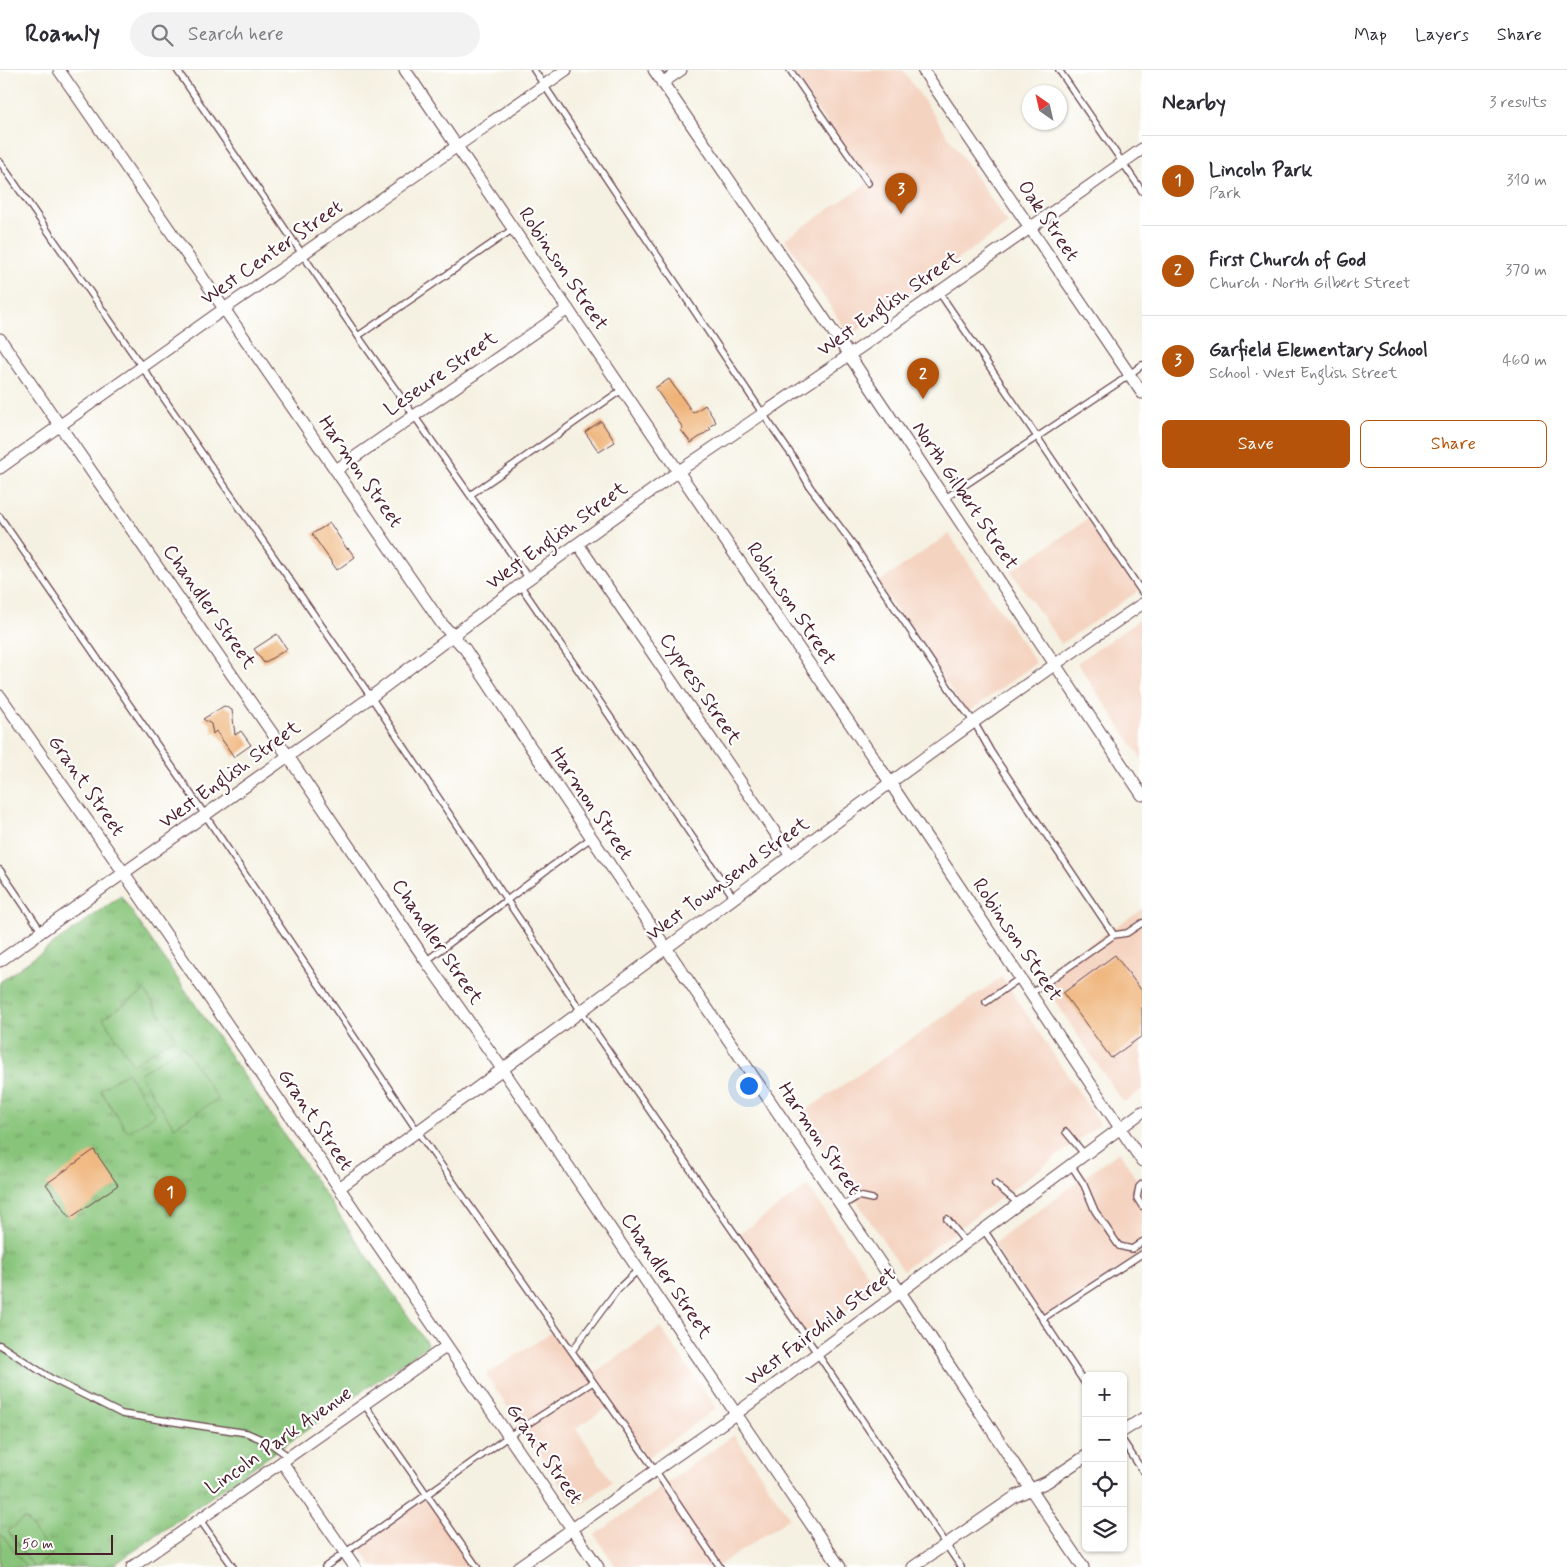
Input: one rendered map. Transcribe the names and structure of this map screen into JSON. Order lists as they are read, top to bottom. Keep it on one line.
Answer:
{"streets":{"street":["Oak Street","West Center Street","Robinson Street","West English Street","Leseure Street","Harmon Street","North Gilbert Street","Chandler Street","Cypress Street","Grant Street","West Townsend Street","West Fairchild Street","Lincoln Park Avenue"]},"crossings":[["Oak Street","West English Street"],["West Center Street","Robinson Street"],["West Center Street","Harmon Street"],["West Center Street","Chandler Street"],["Robinson Street","West English Street"],["Robinson Street","Leseure Street"],["Robinson Street","West Townsend Street"],["Robinson Street","West Fairchild Street"],["West English Street","Harmon Street"],["West English Street","North Gilbert Street"],["West English Street","Chandler Street"],["West English Street","Cypress Street"],["West English Street","Grant Street"],["Leseure Street","Harmon Street"],["Harmon Street","West Townsend Street"],["Harmon Street","West Fairchild Street"],["North Gilbert Street","West Townsend Street"],["Chandler Street","West Townsend Street"],["Chandler Street","West Fairchild Street"],["Cypress Street","West Townsend Street"],["Grant Street","West Townsend Street"],["Grant Street","West Fairchild Street"],["Grant Street","Lincoln Park Avenue"]],"scale_bar":"50 m","north":"top left","page":{"header":"Roamly","search":"Search here","nav":["Map","Layers","Share"],"heading":["Nearby","3 results"],"list":[{"mark":"1","name":"Lincoln Park","note":"Park","value":"310 m"},{"mark":"2","name":"First Church of God","note":"Church · North Gilbert Street","value":"370 m"},{"mark":"3","name":"Garfield Elementary School","note":"School · West English Street","value":"460 m"}],"pins":["3","2","1"],"buttons":["Save","Share"],"map_buttons":["+","−"],"scale":"50 m"}}
